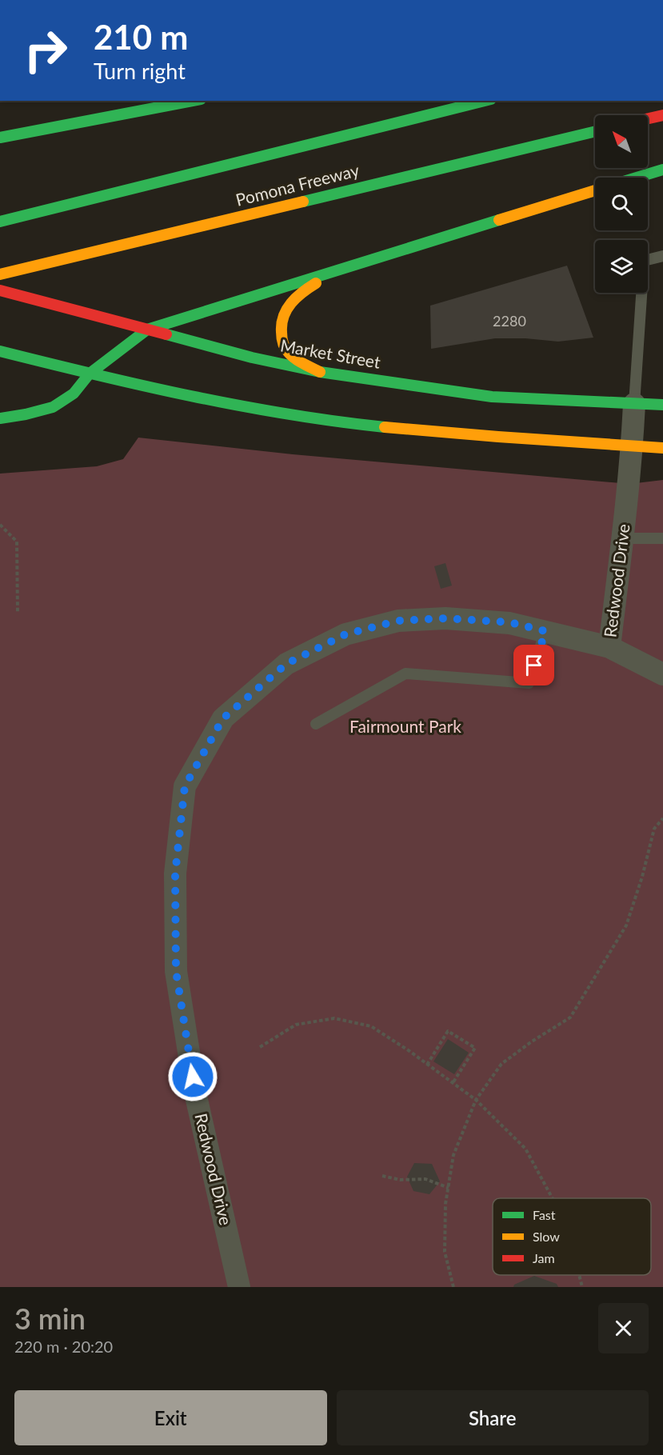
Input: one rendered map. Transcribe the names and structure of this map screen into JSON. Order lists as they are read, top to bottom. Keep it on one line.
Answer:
{"streets":{"main road":["Pomona Freeway","Market Street"],"street":["Redwood Drive"]},"crossings":[["Market Street","Redwood Drive"]],"parks":["Fairmount Park"],"house_numbers":["2280"],"legend":["Fast","Slow","Jam"],"north":"top left","page":{"turn":["210 m","Turn right"],"heading":["3 min","220 m · 20:20"],"buttons":["Exit","Share"]}}
